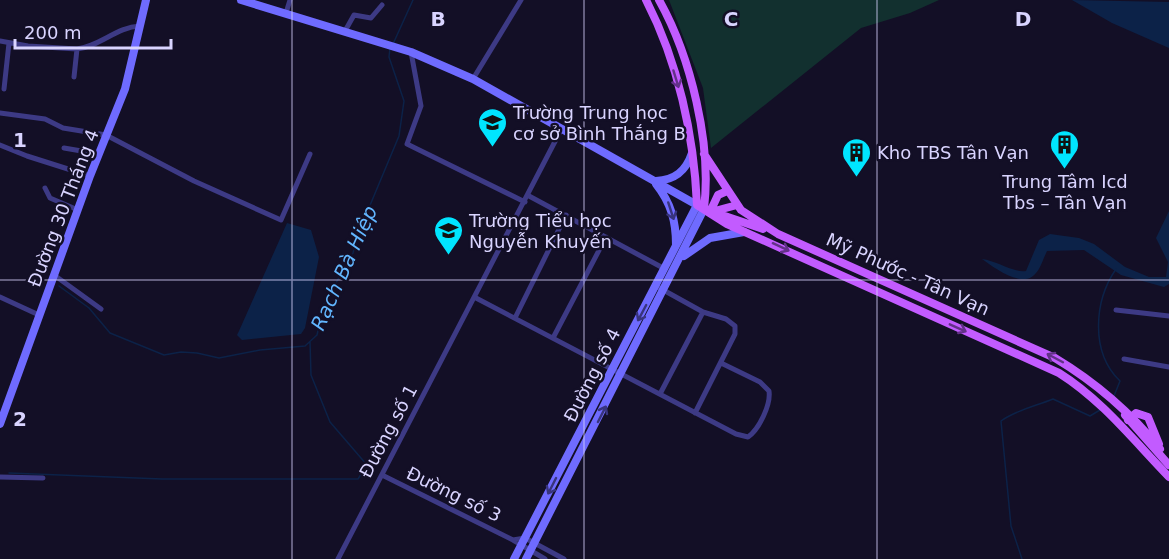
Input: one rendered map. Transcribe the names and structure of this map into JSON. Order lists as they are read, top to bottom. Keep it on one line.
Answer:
{"streets":{"main road":["Mỹ Phước - Tân Vạn"],"street":["Đường 30 Tháng 4","Đường số 4","Đường số 1","Đường số 3"]},"crossings":[["Mỹ Phước - Tân Vạn","Đường số 4"],["Đường số 4","Đường số 3"],["Đường số 1","Đường số 3"]],"water":["Rạch Bà Hiệp"],"places":{"school or university":["Trường Trung học cơ sở Bình Thắng B","Trường Tiểu học Nguyễn Khuyến"],"building":["Trung Tâm Icd Tbs – Tân Vạn","Kho TBS Tân Vạn"]},"scale_bar":"200 m","grid":{"columns":["B","C","D"],"rows":["1","2"]}}
